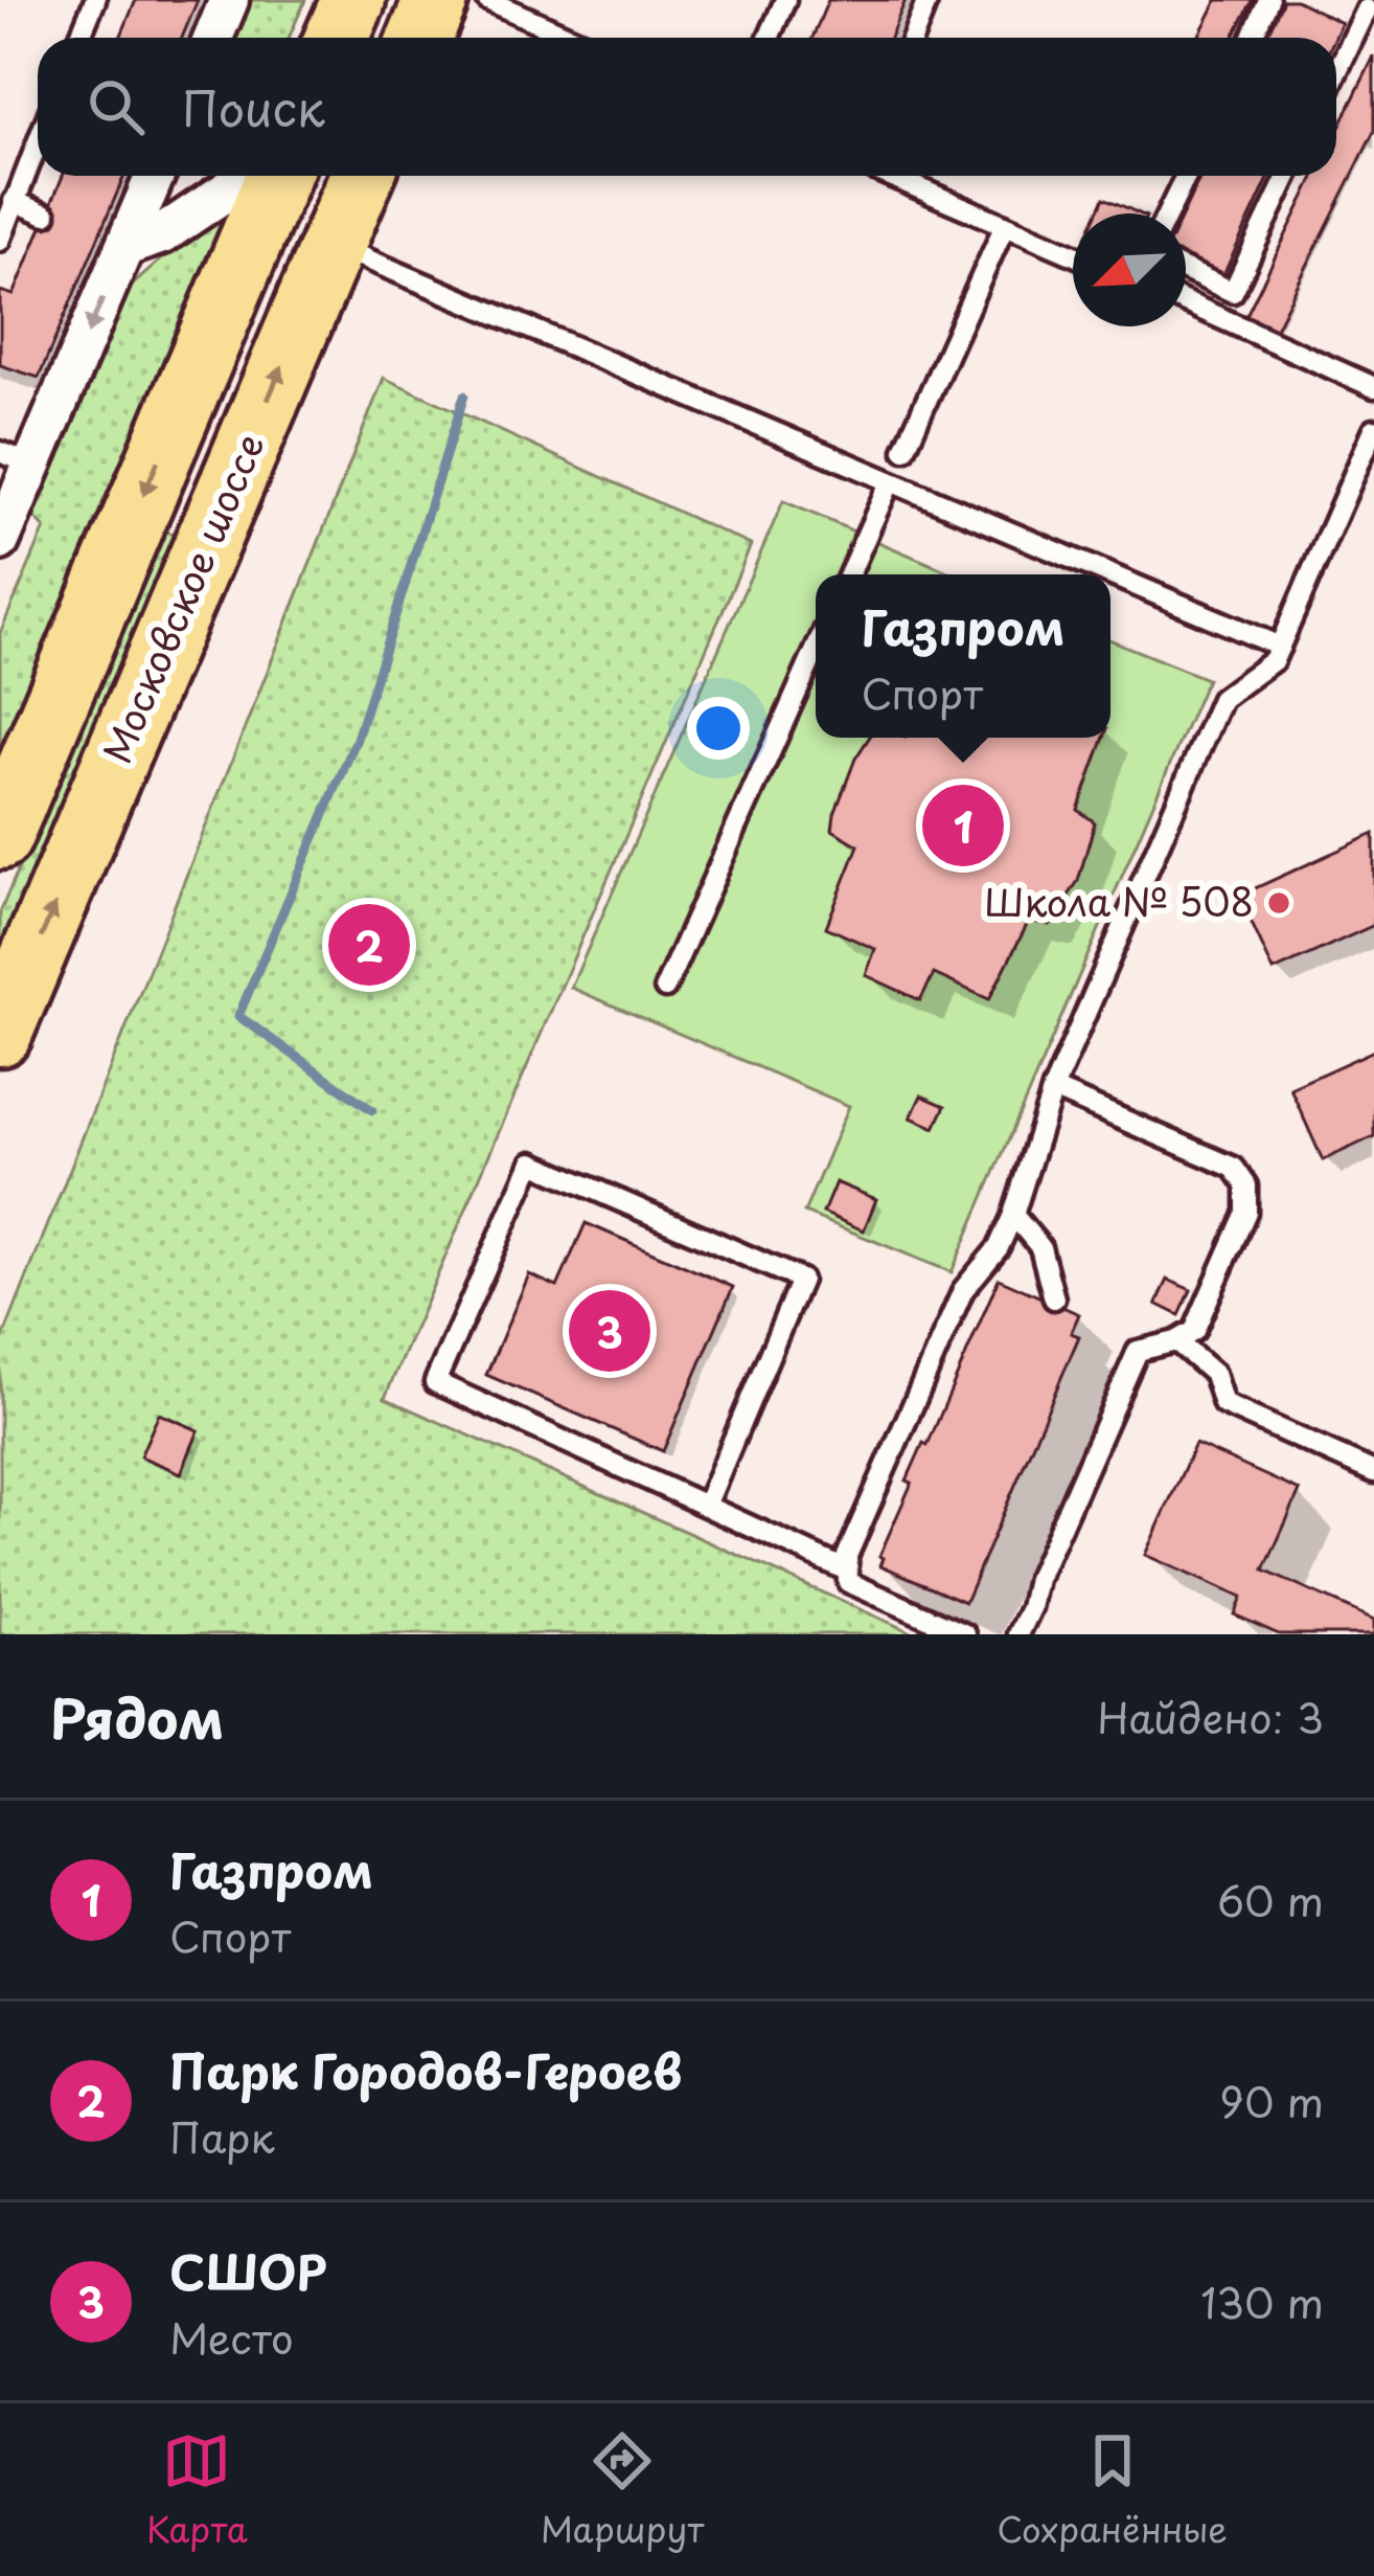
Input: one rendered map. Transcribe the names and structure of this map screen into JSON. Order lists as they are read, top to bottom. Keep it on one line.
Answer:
{"streets":{"main road":["Московское шоссе"]},"places":["Школа № 508"],"north":"bottom left","page":{"search":"Поиск","popup":["Газпром","Спорт"],"pins":["1","2","3"],"heading":["Рядом","Найдено: 3"],"list":[{"mark":"1","name":"Газпром","note":"Спорт","value":"60 m"},{"mark":"2","name":"Парк Городов-Героев","note":"Парк","value":"90 m"},{"mark":"3","name":"СШОР","note":"Место","value":"130 m"}],"nav":["Карта","Маршрут","Сохранённые"]}}
